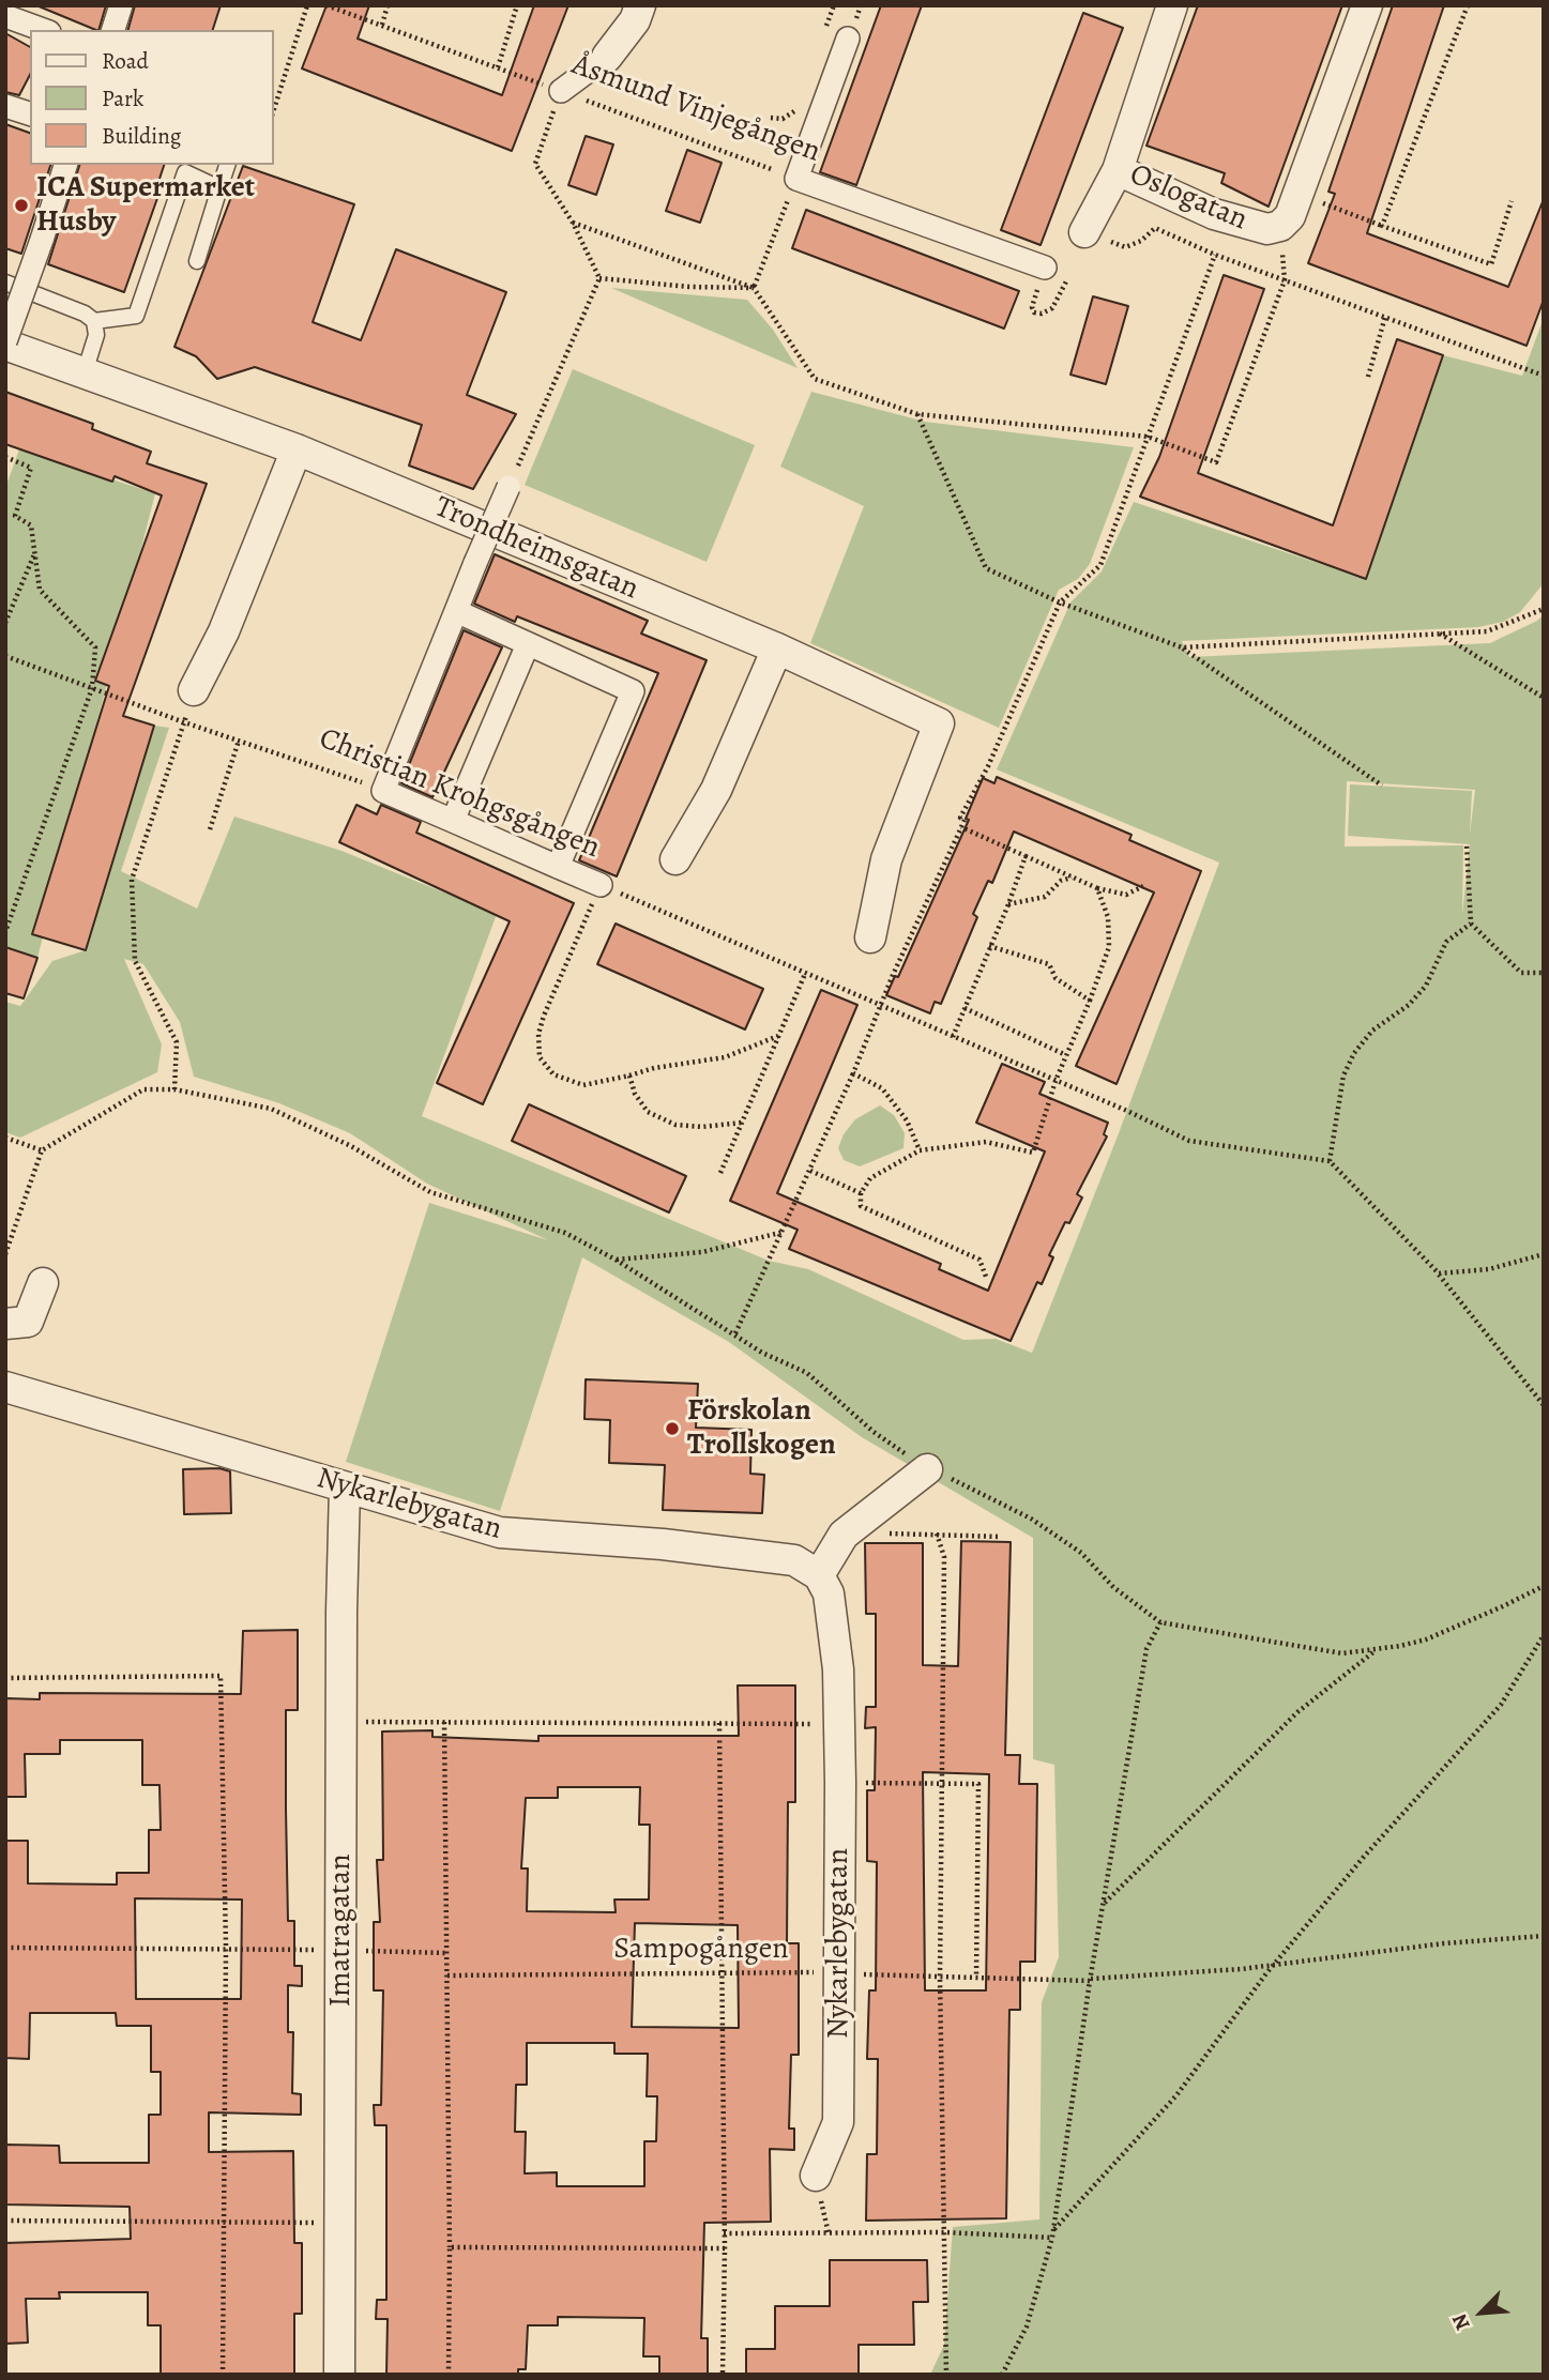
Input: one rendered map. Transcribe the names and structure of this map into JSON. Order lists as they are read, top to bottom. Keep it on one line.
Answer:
{"streets":{"street":["Åsmund Vinjegången","Oslogatan","Trondheimsgatan","Christian Krohgsgången","Nykarlebygatan","Imatragatan"],"path":["Sampogången"]},"crossings":[["Nykarlebygatan","Imatragatan"],["Nykarlebygatan","Sampogången"]],"places":["ICA Supermarket Husby","Förskolan Trollskogen"],"legend":["Road","Park","Building"],"north":"bottom left"}
